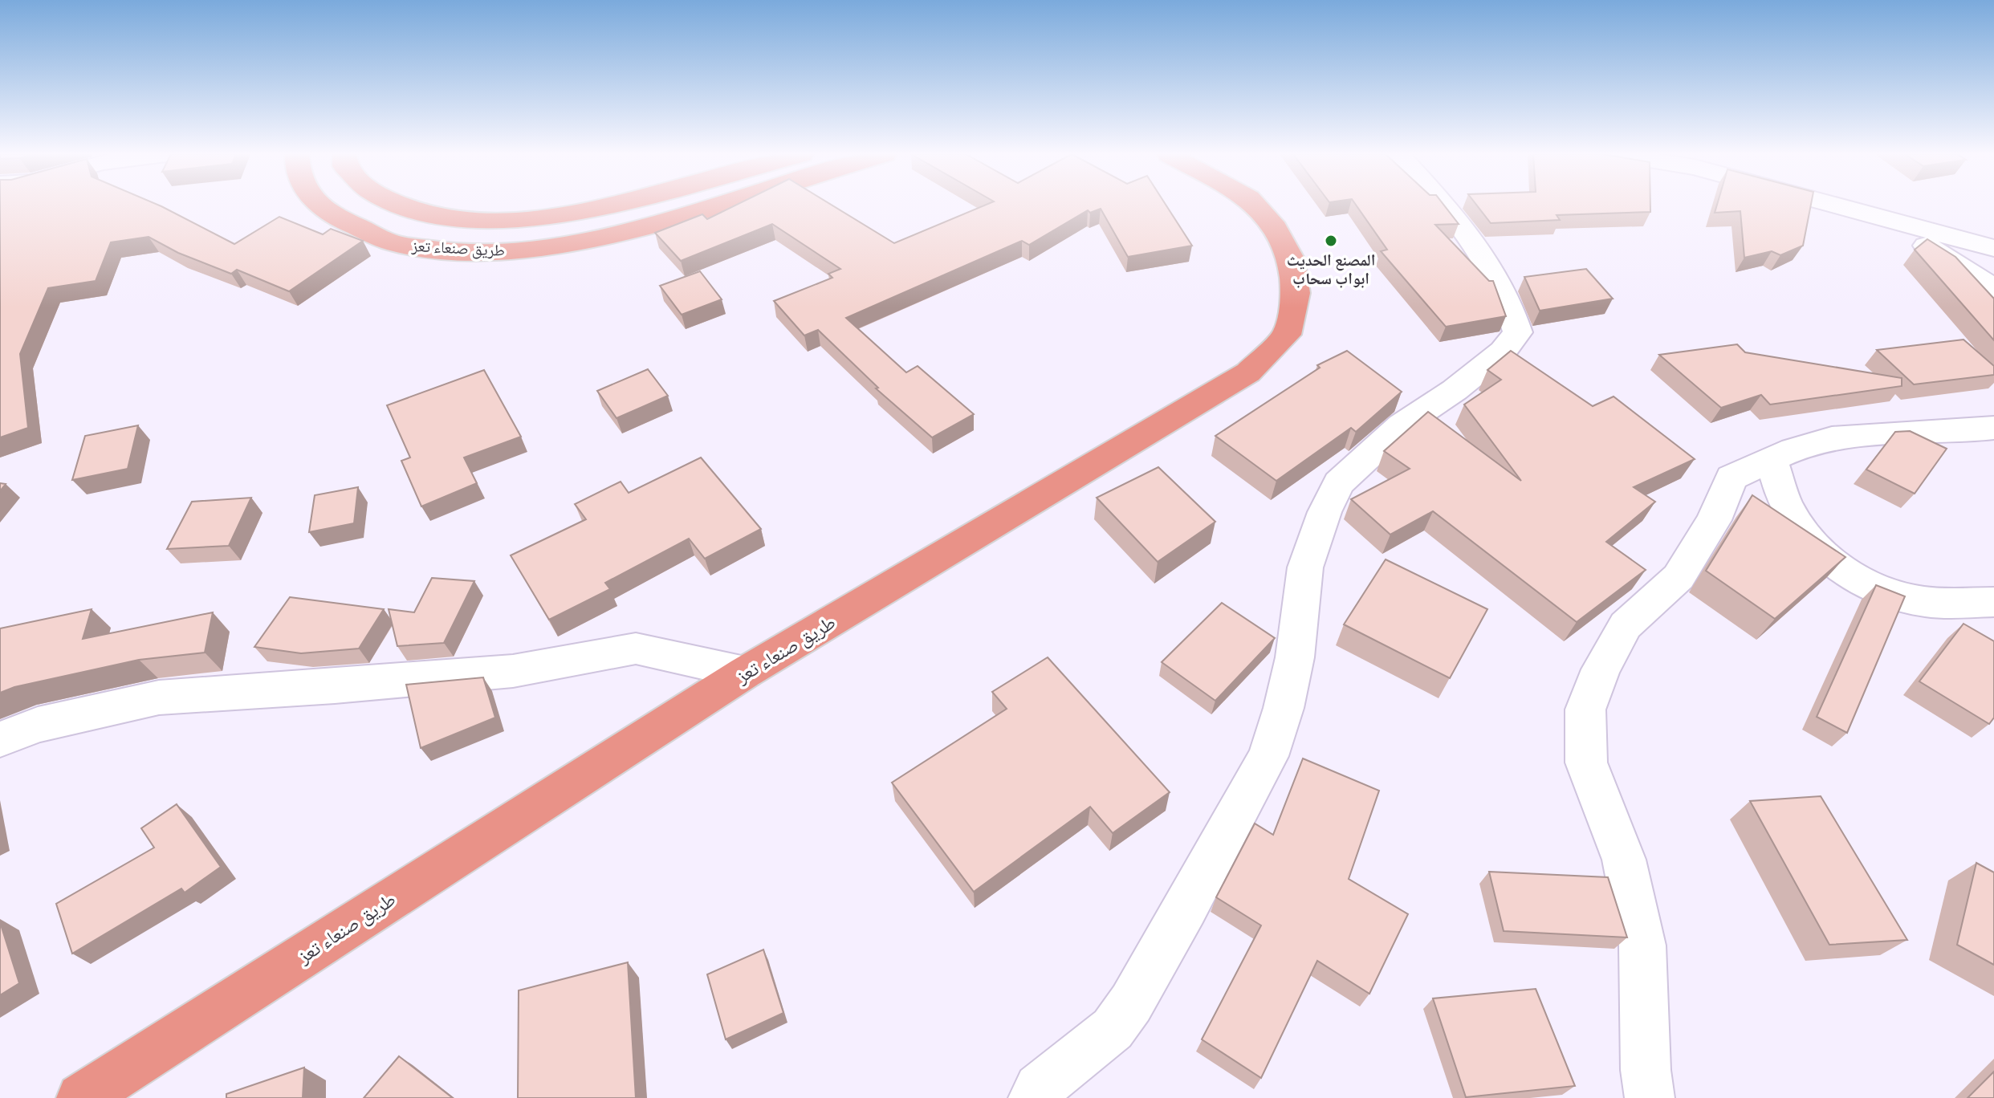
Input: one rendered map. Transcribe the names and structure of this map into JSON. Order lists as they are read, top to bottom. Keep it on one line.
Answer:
{"streets":{"highway":["طريق صنعاء تعز"]},"places":["المصنع الحديث ابواب سحاب"]}
